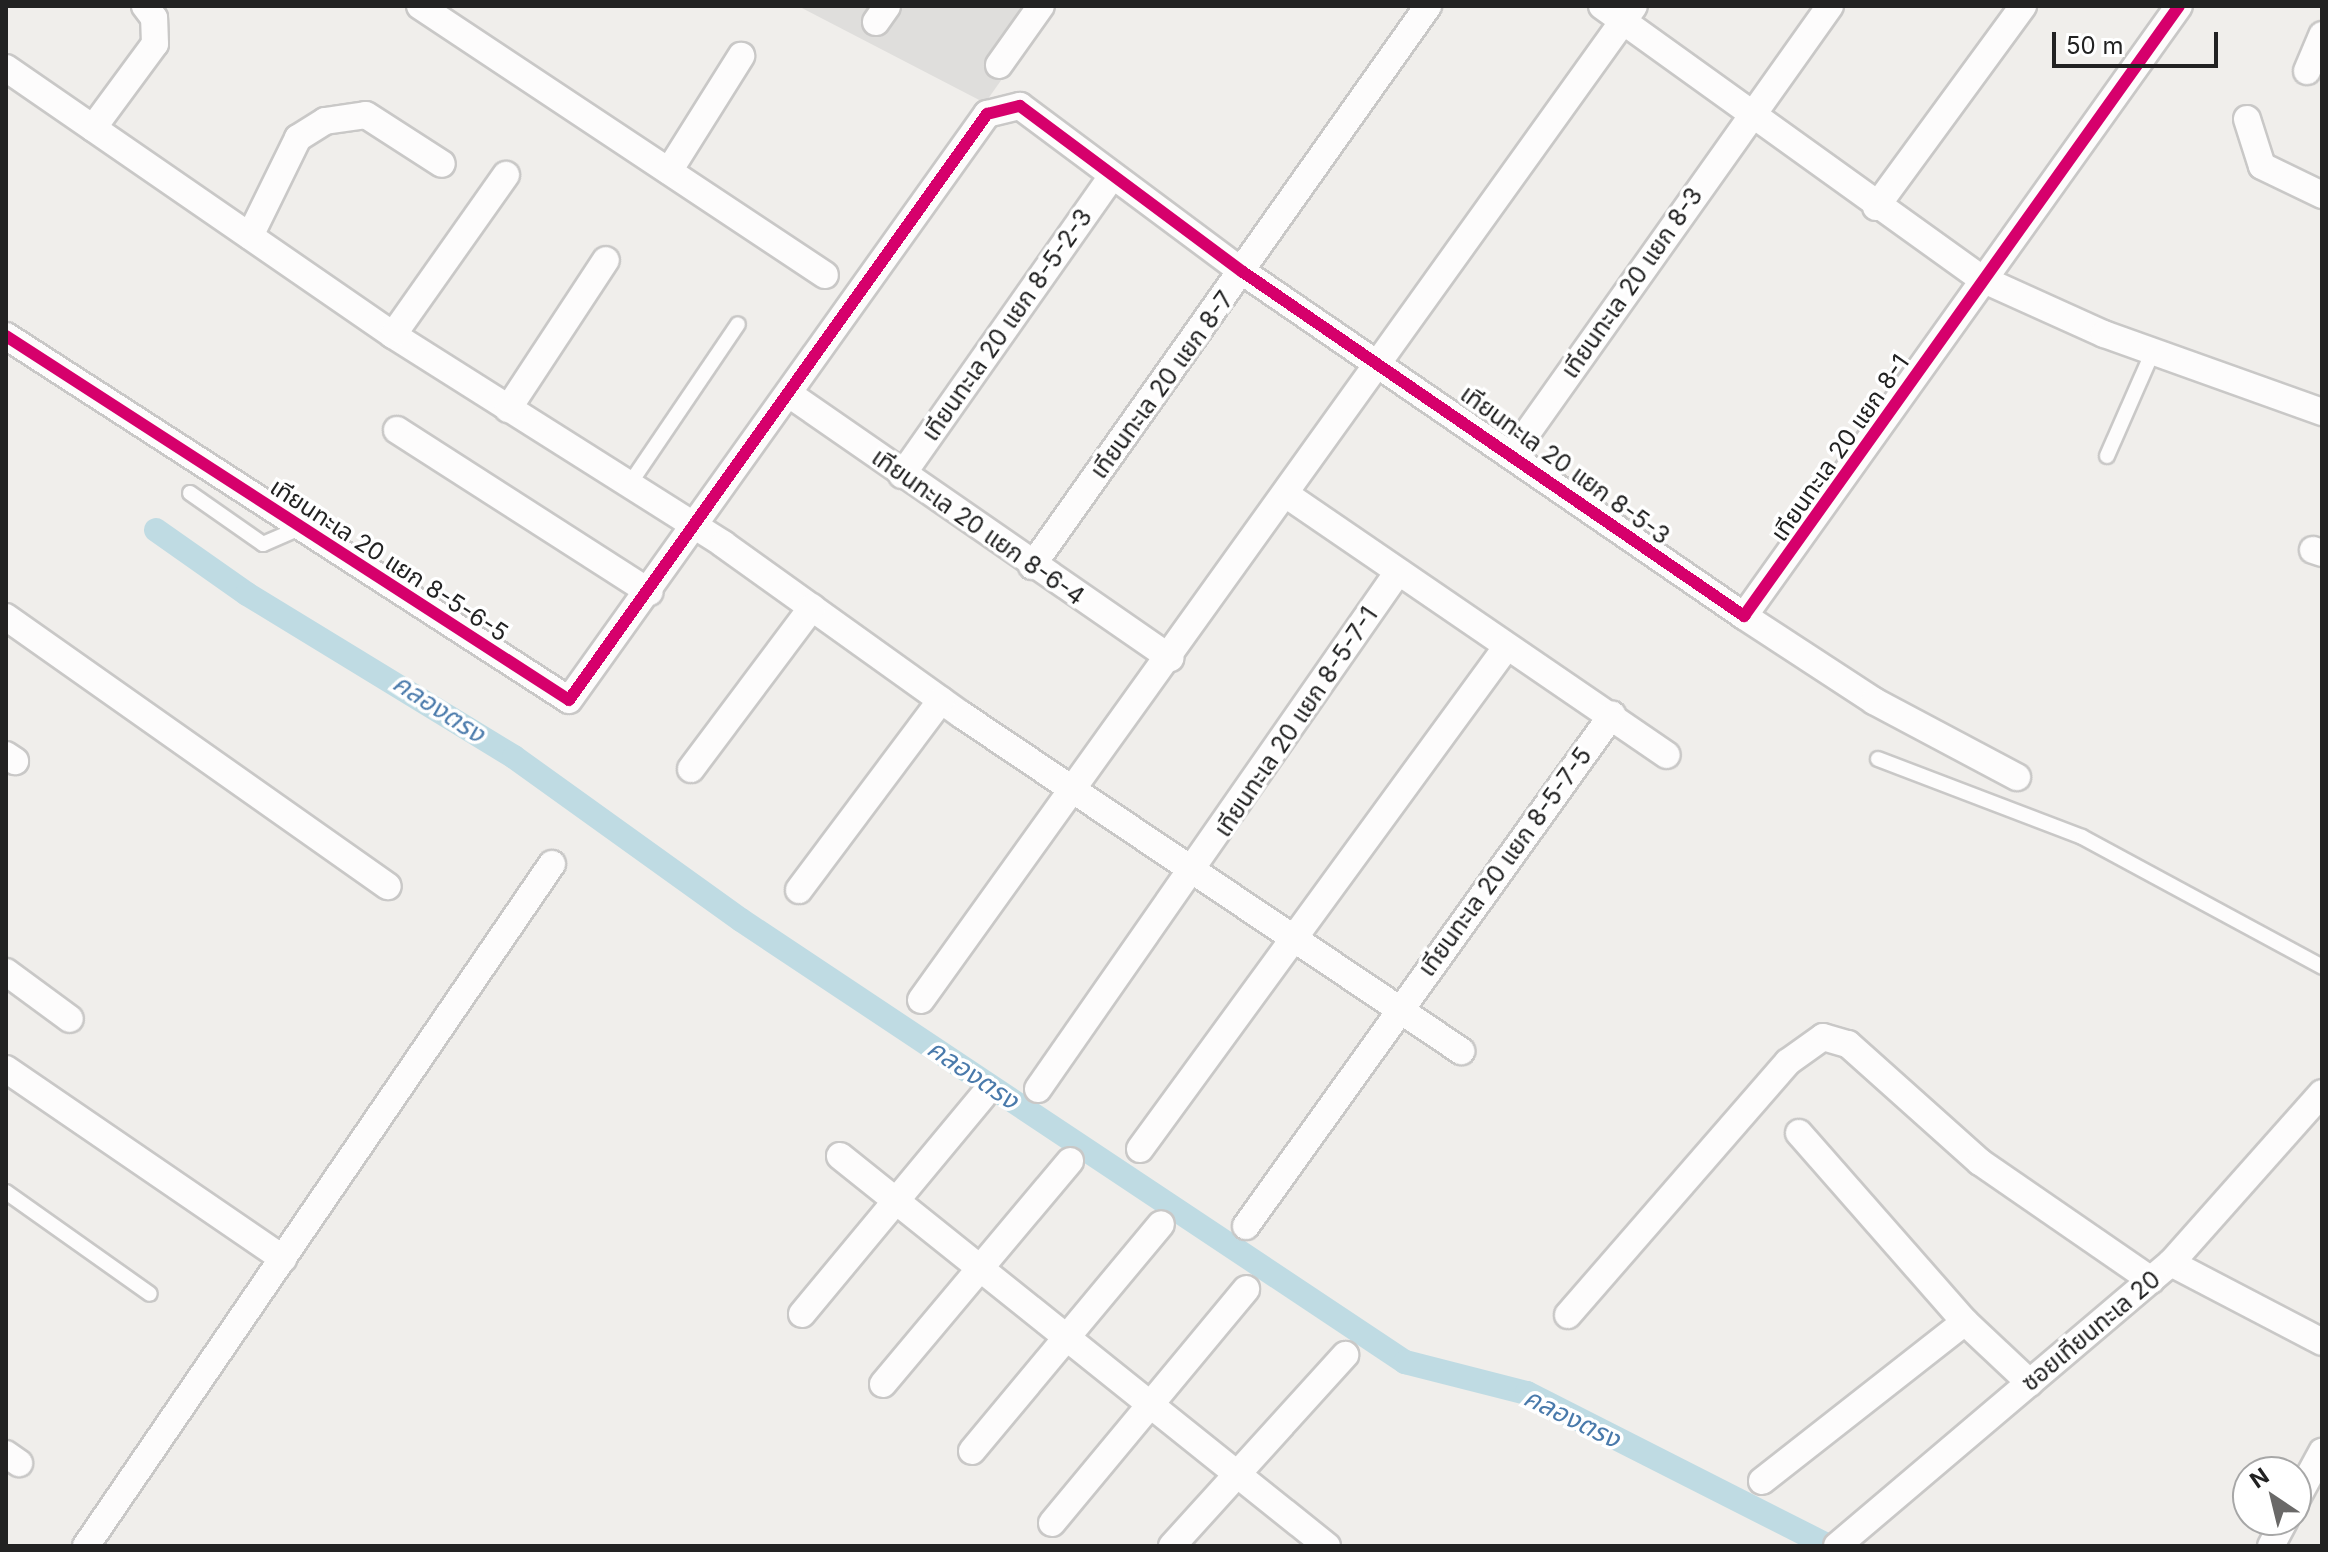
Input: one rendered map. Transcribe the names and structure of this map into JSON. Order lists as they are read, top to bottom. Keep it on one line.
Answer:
{"streets":{"street":["เทียนทะเล 20 แยก 8-3","เทียนทะเล 20 แยก 8-5-2-3","เทียนทะเล 20 แยก 8-7","เทียนทะเล 20 แยก 8-1","เทียนทะเล 20 แยก 8-5-3","เทียนทะเล 20 แยก 8-6-4","เทียนทะเล 20 แยก 8-5-6-5","เทียนทะเล 20 แยก 8-5-7-1","เทียนทะเล 20 แยก 8-5-7-5","ซอยเทียนทะเล 20"]},"crossings":[["เทียนทะเล 20 แยก 8-3","เทียนทะเล 20 แยก 8-5-3"],["เทียนทะเล 20 แยก 8-5-2-3","เทียนทะเล 20 แยก 8-5-3"],["เทียนทะเล 20 แยก 8-5-2-3","เทียนทะเล 20 แยก 8-6-4"],["เทียนทะเล 20 แยก 8-5-2-3","เทียนทะเล 20 แยก 8-5-6-5"],["เทียนทะเล 20 แยก 8-7","เทียนทะเล 20 แยก 8-5-3"],["เทียนทะเล 20 แยก 8-7","เทียนทะเล 20 แยก 8-6-4"],["เทียนทะเล 20 แยก 8-1","เทียนทะเล 20 แยก 8-5-3"],["เทียนทะเล 20 แยก 8-5-3","เทียนทะเล 20 แยก 8-5-6-5"],["เทียนทะเล 20 แยก 8-6-4","เทียนทะเล 20 แยก 8-5-6-5"]],"water":["คลองตรง"],"scale_bar":"50 m","north":"top left"}
